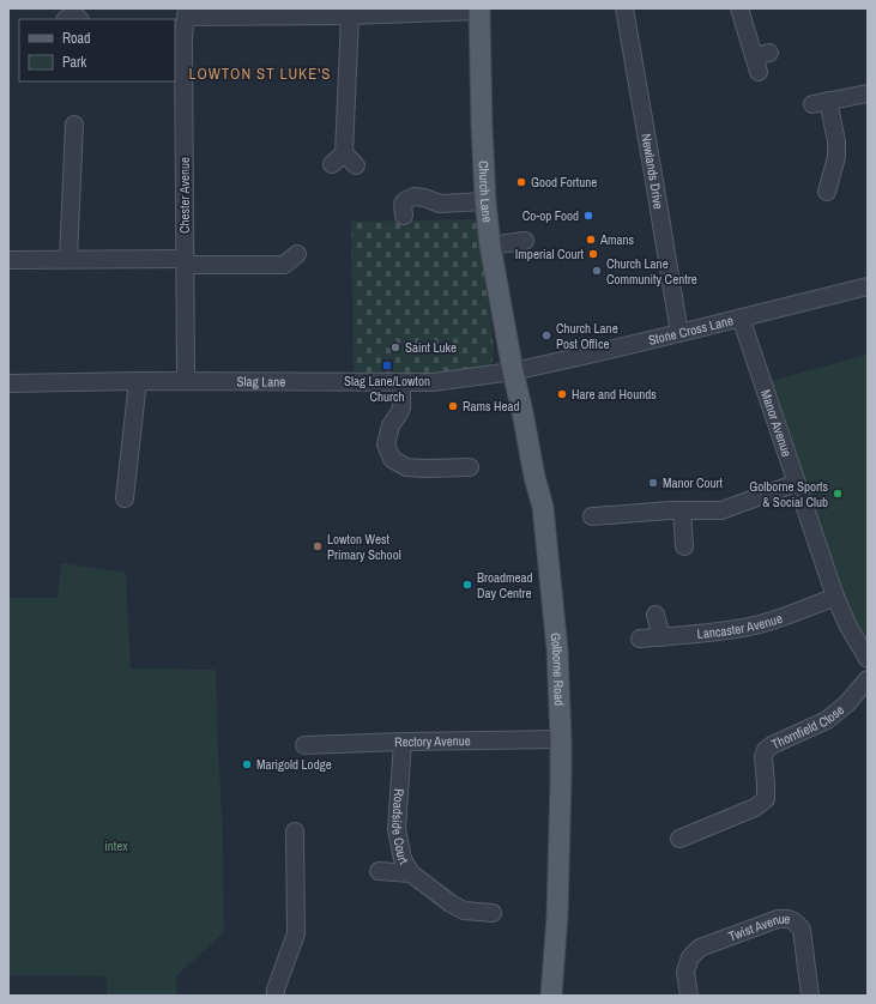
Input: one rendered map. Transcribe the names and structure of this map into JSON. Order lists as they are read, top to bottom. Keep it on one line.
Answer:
{"streets":{"main road":["Church Lane","Golborne Road"],"street":["Newlands Drive","Chester Avenue","Stone Cross Lane","Slag Lane","Manor Avenue","Lancaster Avenue","Thornfield Close","Rectory Avenue","Roadside Court","Twist Avenue"]},"crossings":[["Newlands Drive","Stone Cross Lane"],["Church Lane","Stone Cross Lane"],["Church Lane","Slag Lane"],["Church Lane","Golborne Road"],["Chester Avenue","Slag Lane"],["Stone Cross Lane","Slag Lane"],["Stone Cross Lane","Manor Avenue"],["Stone Cross Lane","Golborne Road"],["Slag Lane","Golborne Road"],["Manor Avenue","Lancaster Avenue"],["Golborne Road","Rectory Avenue"],["Rectory Avenue","Roadside Court"]],"districts":["LOWTON ST LUKE'S"],"parks":["intex"],"places":{"other":["Good Fortune","Co-op Food","Amans","Imperial Court","Church Lane Community Centre","Church Lane Post Office","Saint Luke","Hare and Hounds","Rams Head","Manor Court","Golborne Sports & Social Club","Lowton West Primary School","Broadmead Day Centre","Marigold Lodge"],"transit":["Slag Lane/Lowton Church"]},"legend":["Road","Park"]}
